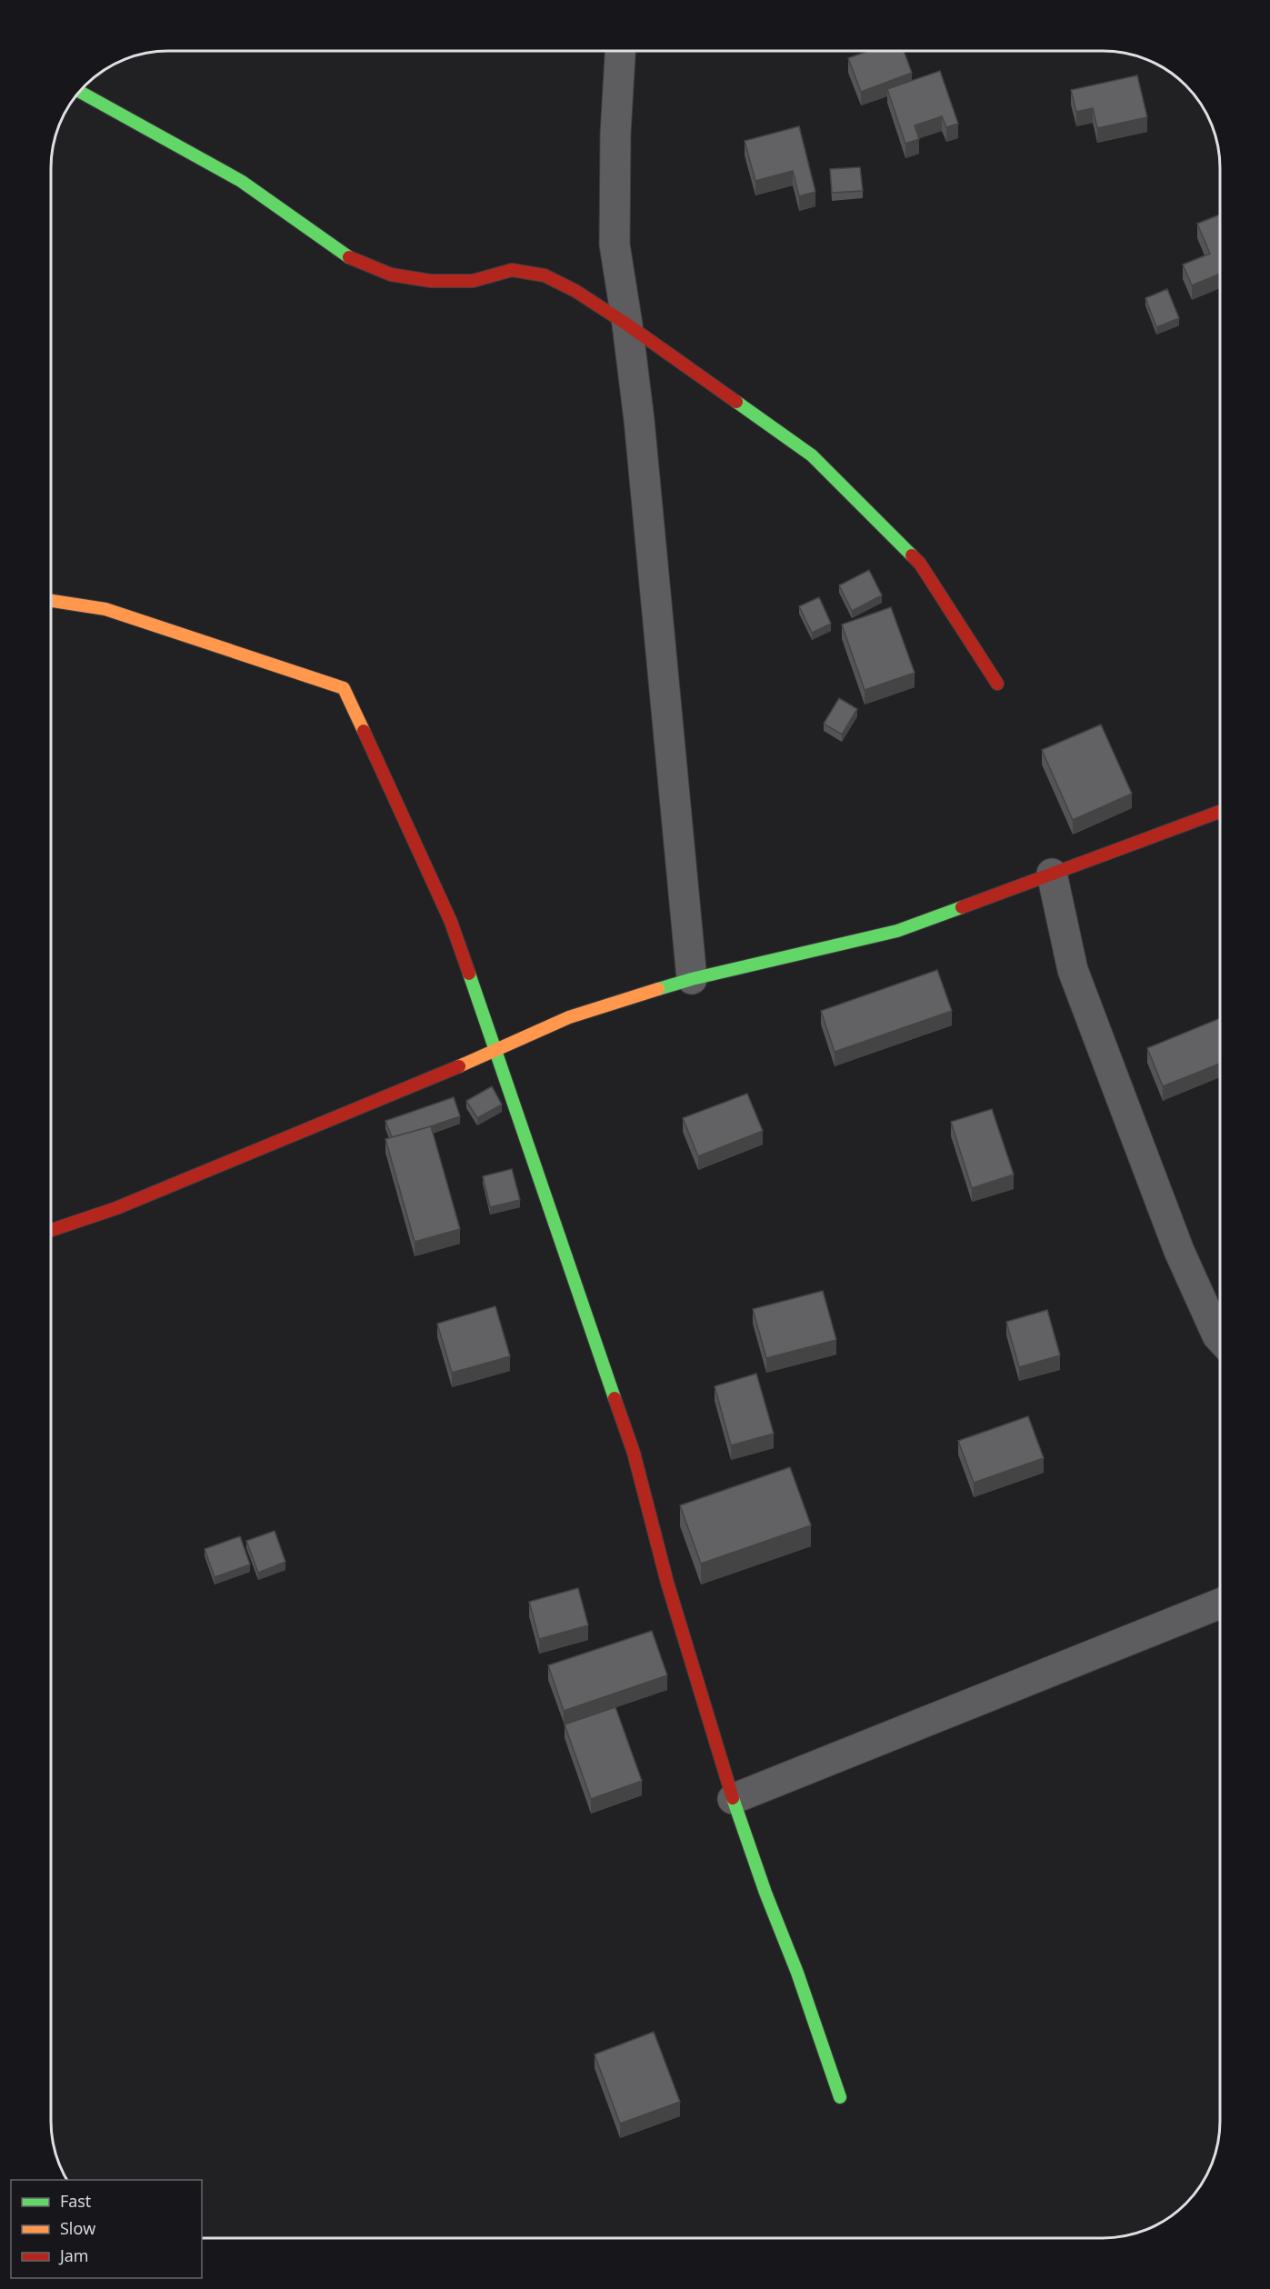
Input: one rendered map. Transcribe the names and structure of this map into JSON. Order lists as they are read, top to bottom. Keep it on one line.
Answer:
{"legend":["Fast","Slow","Jam"]}
